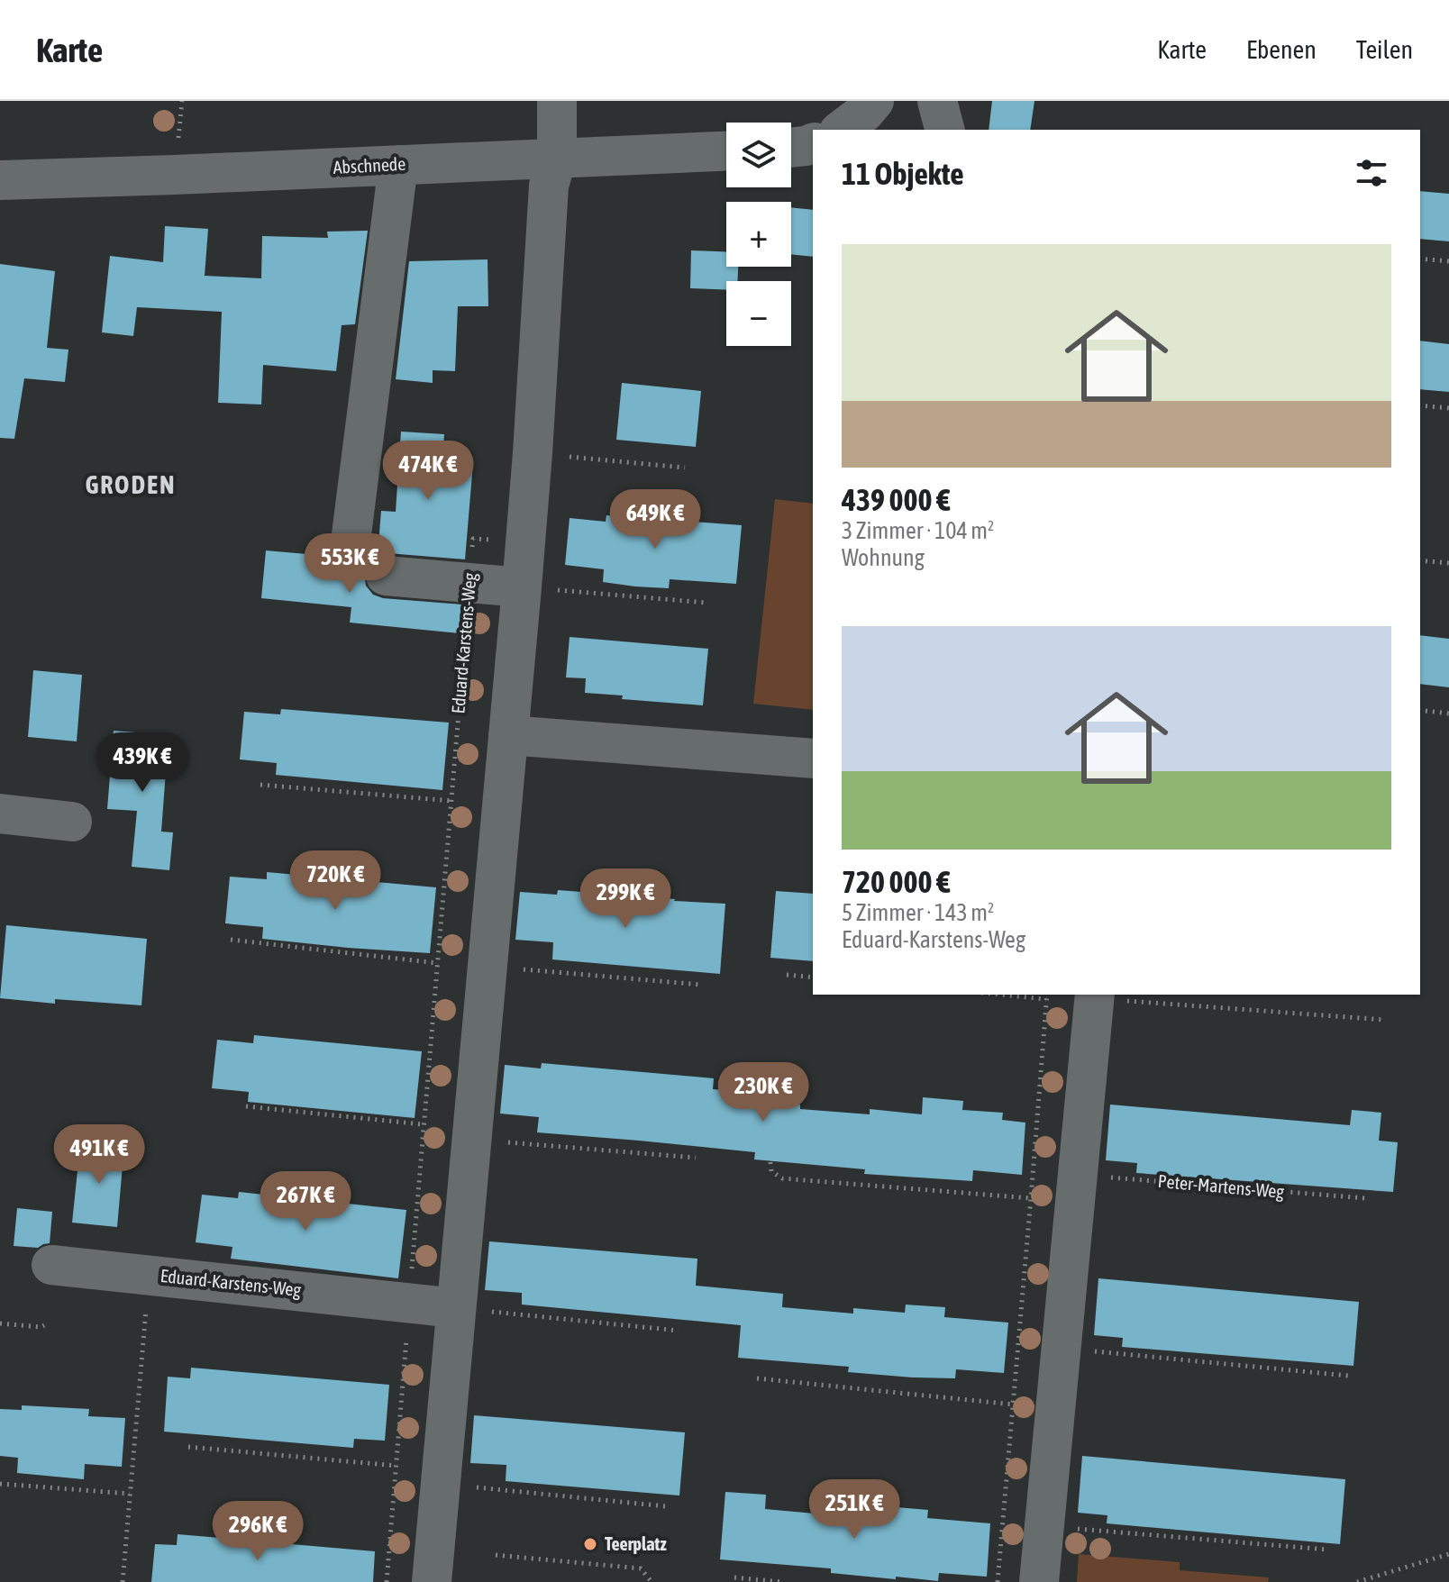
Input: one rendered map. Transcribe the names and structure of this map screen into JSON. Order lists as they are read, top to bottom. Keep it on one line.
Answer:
{"streets":{"street":["Abschnede","Eduard-Karstens-Weg"],"path":["Peter-Martens-Weg"]},"districts":["GRODEN"],"places":["Teerplatz"],"page":{"header":"Karte","nav":["Karte","Ebenen","Teilen"],"map_buttons":["+","−"],"heading":"11 Objekte","list":[{"name":"439 000 €","note":"3 Zimmer · 104 m² · Wohnung"},{"name":"720 000 €","note":"5 Zimmer · 143 m² · Eduard-Karstens-Weg"}],"price":["474K €","649K €","553K €","439K €","720K €","299K €","230K €","491K €","267K €","251K €","296K €"]}}
